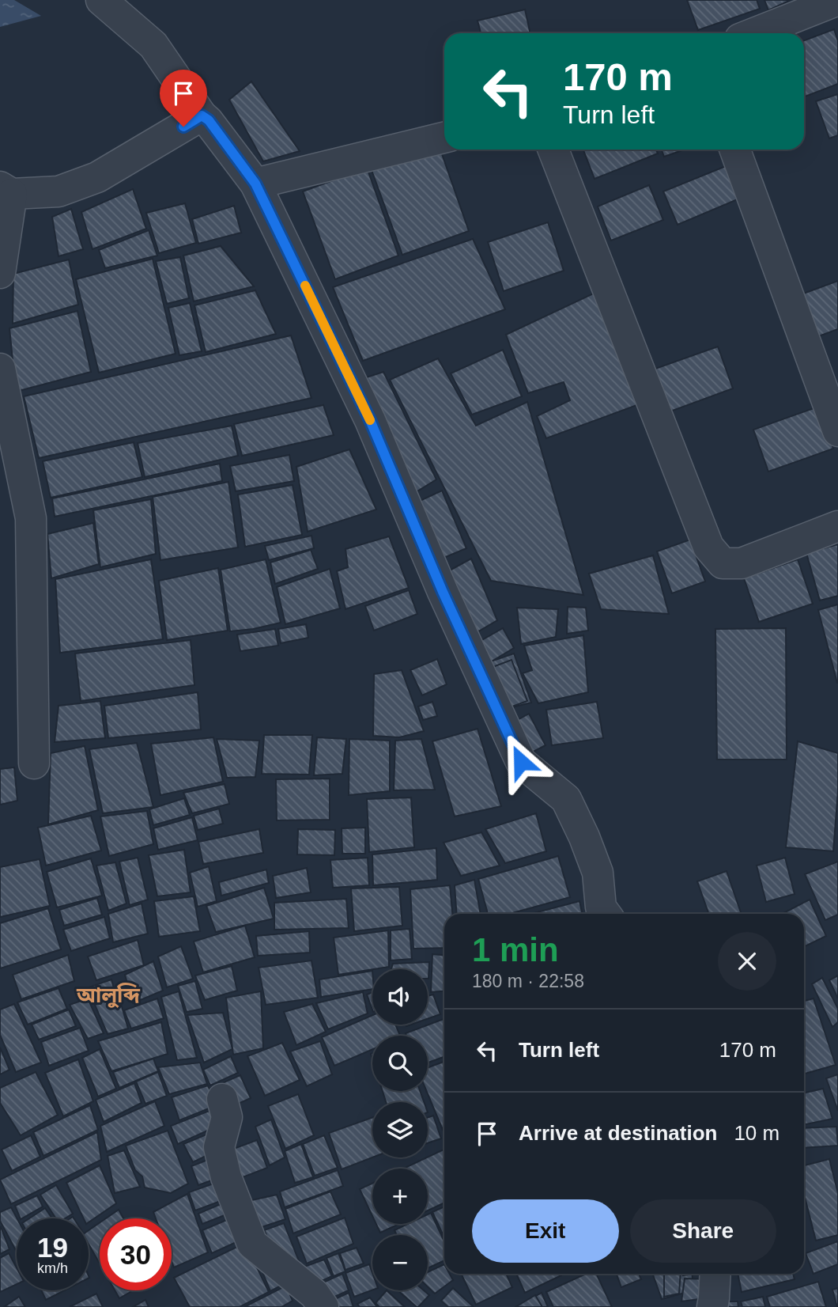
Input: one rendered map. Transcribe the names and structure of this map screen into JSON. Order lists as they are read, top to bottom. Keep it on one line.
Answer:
{"districts":["আলুব্দি"],"page":{"turn":["170 m","Turn left"],"heading":["1 min","180 m · 22:58"],"map_buttons":["+","−"],"list":[{"name":"Turn left","value":"170 m"},{"name":"Arrive at destination","value":"10 m"}],"buttons":["Exit","Share"],"speed":"19 km/h","limit":"30"}}
